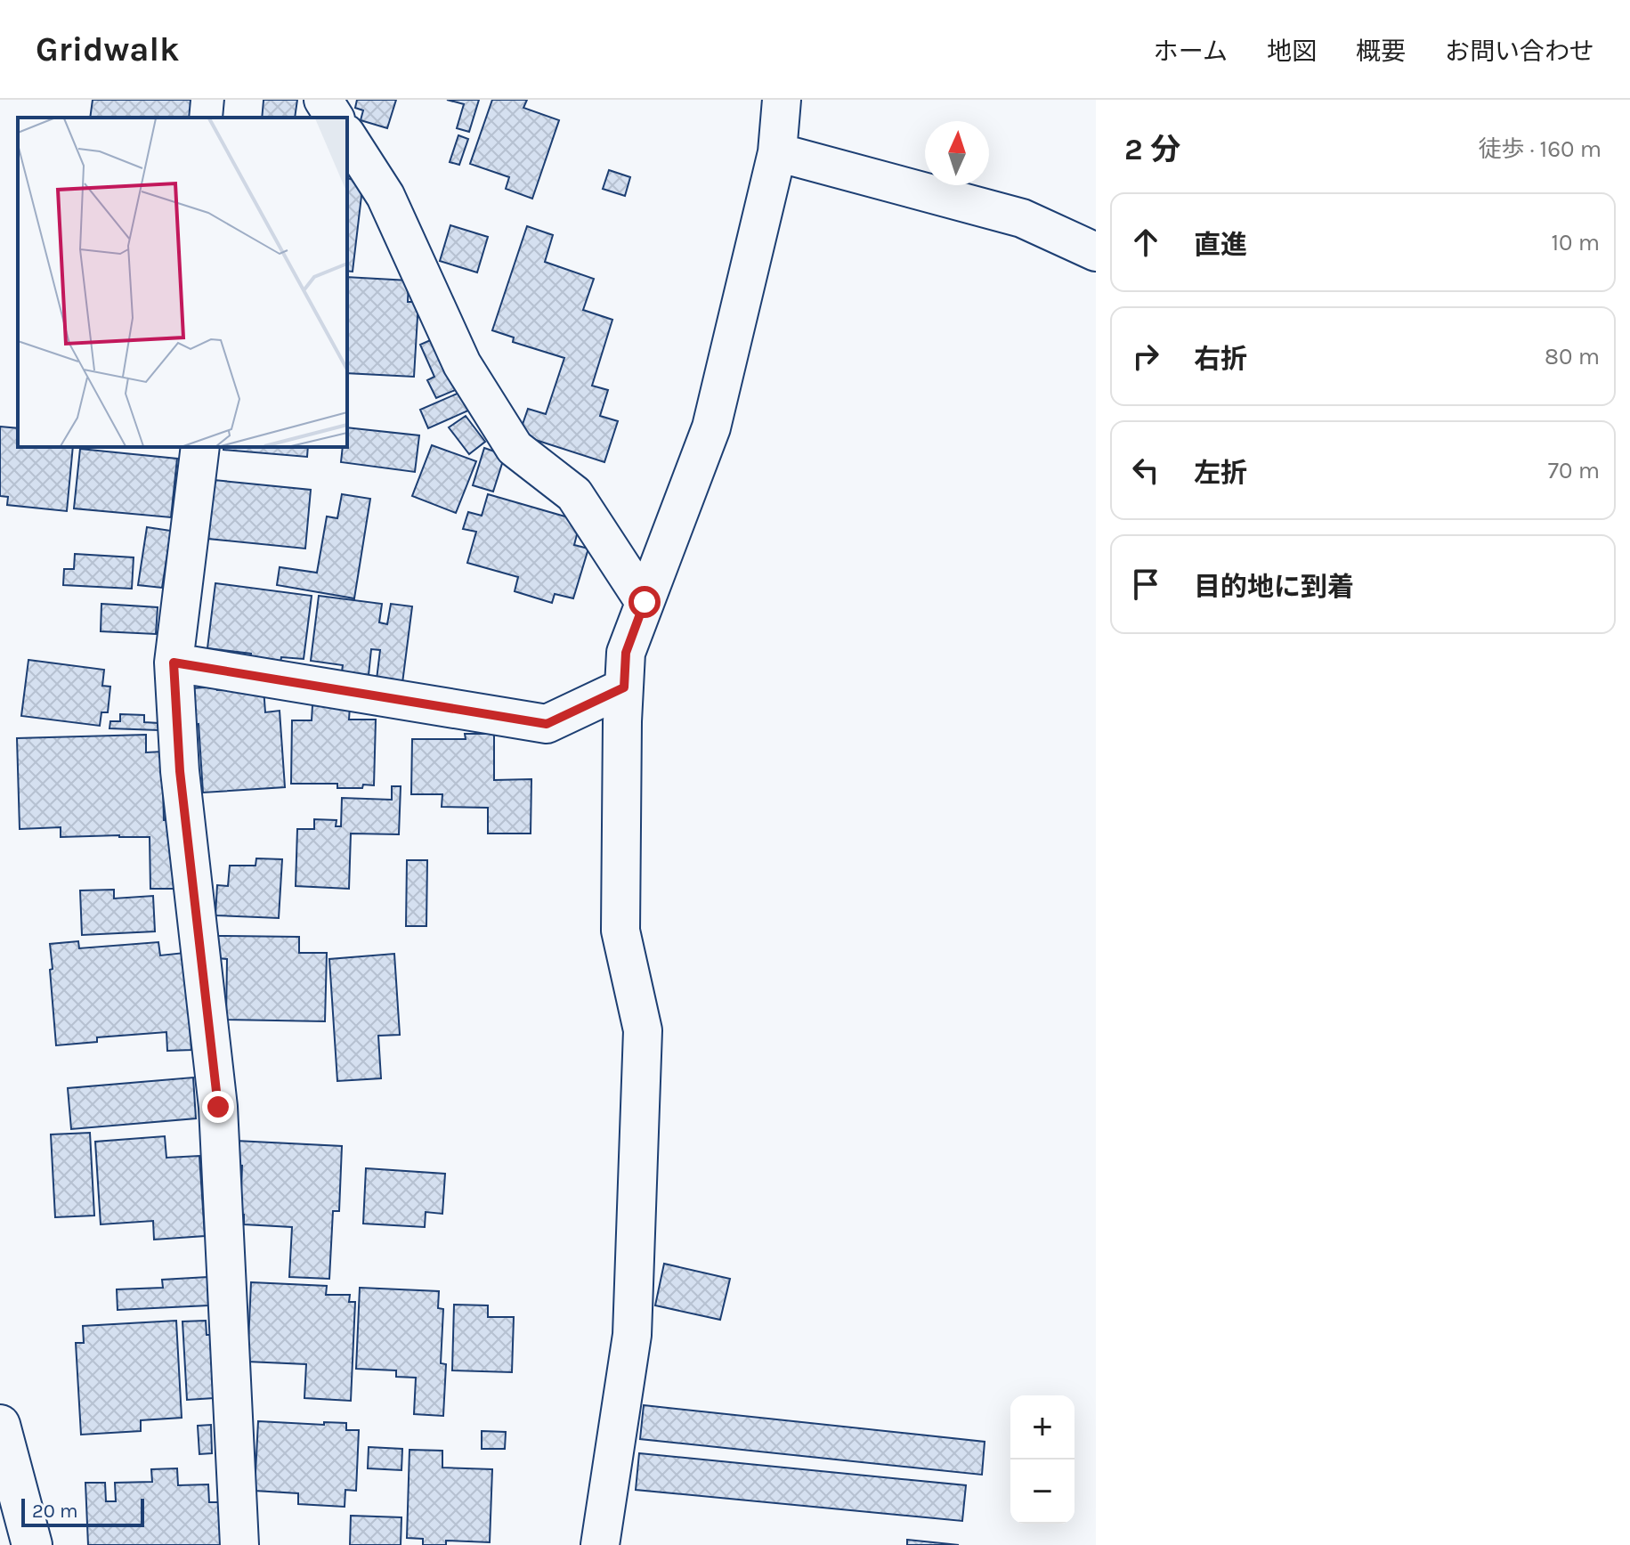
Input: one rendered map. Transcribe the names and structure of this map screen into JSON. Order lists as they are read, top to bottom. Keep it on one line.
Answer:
{"scale_bar":"20 m","north":"top","page":{"header":"Gridwalk","nav":["ホーム","地図","概要","お問い合わせ"],"heading":["2 分","徒歩 · 160 m"],"list":[["直進","10 m"],["右折","80 m"],["左折","70 m"],"目的地に到着"],"map_buttons":["+","−"],"scale":"20 m"}}
